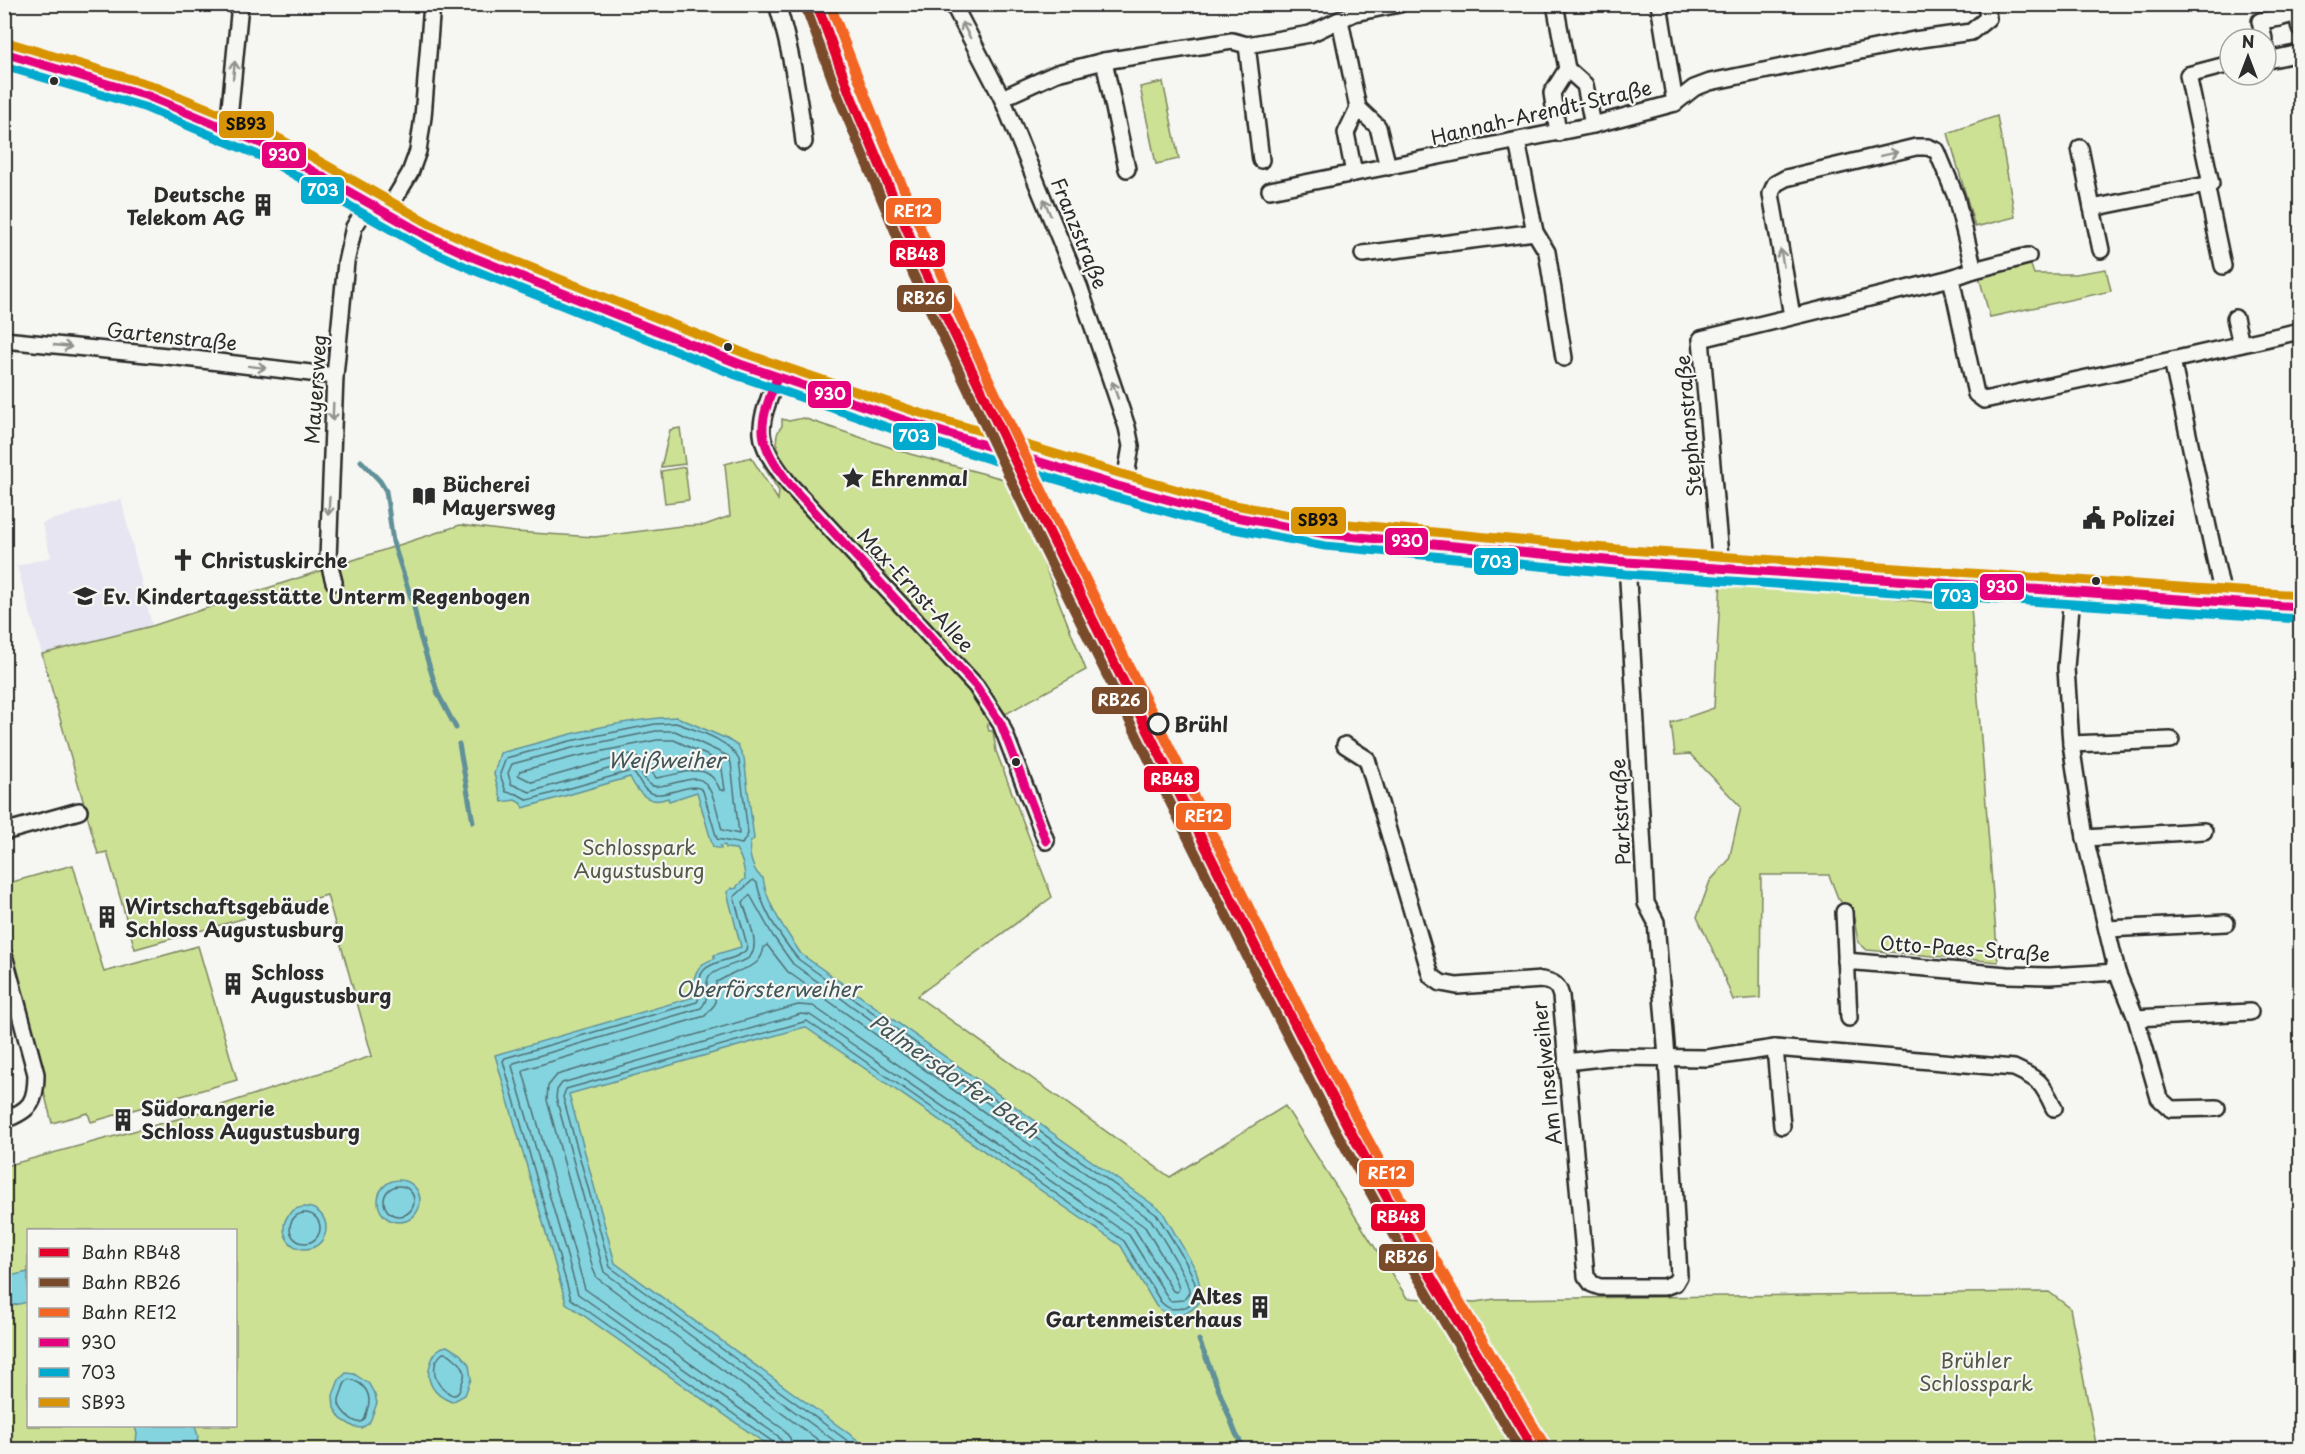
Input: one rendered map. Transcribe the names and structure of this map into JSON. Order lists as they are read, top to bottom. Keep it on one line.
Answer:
{"streets":{"street":["Hannah-Arendt-Straße","Franzstraße","Gartenstraße","Mayersweg","Stephanstraße","Max-Ernst-Allee","Parkstraße","Otto-Paes-Straße","Am Inselweiher"]},"crossings":[["Gartenstraße","Mayersweg"],["Parkstraße","Am Inselweiher"]],"one_way":["Franzstraße","Gartenstraße"],"water":["Weißweiher","Oberförsterweiher","Palmersdorfer Bach"],"parks":["Schlosspark Augustusburg","Brühler Schlosspark"],"places":{"building":["Deutsche Telekom AG","Wirtschaftsgebäude Schloss Augustusburg","Schloss Augustusburg","Südorangerie Schloss Augustusburg","Altes Gartenmeisterhaus"],"place":["Ehrenmal"],"library":["Bücherei Mayersweg"],"public building":["Polizei"],"church":["Christuskirche"],"school or university":["Ev. Kindertagesstätte Unterm Regenbogen"],"other":["Brühl"]},"lines":["rail line RB48","rail line RE12","rail line RB26","transit line SB93","transit line 930","transit line 703"],"legend":["Bahn RB48","Bahn RB26","Bahn RE12","930","703","SB93"],"north":"top"}
